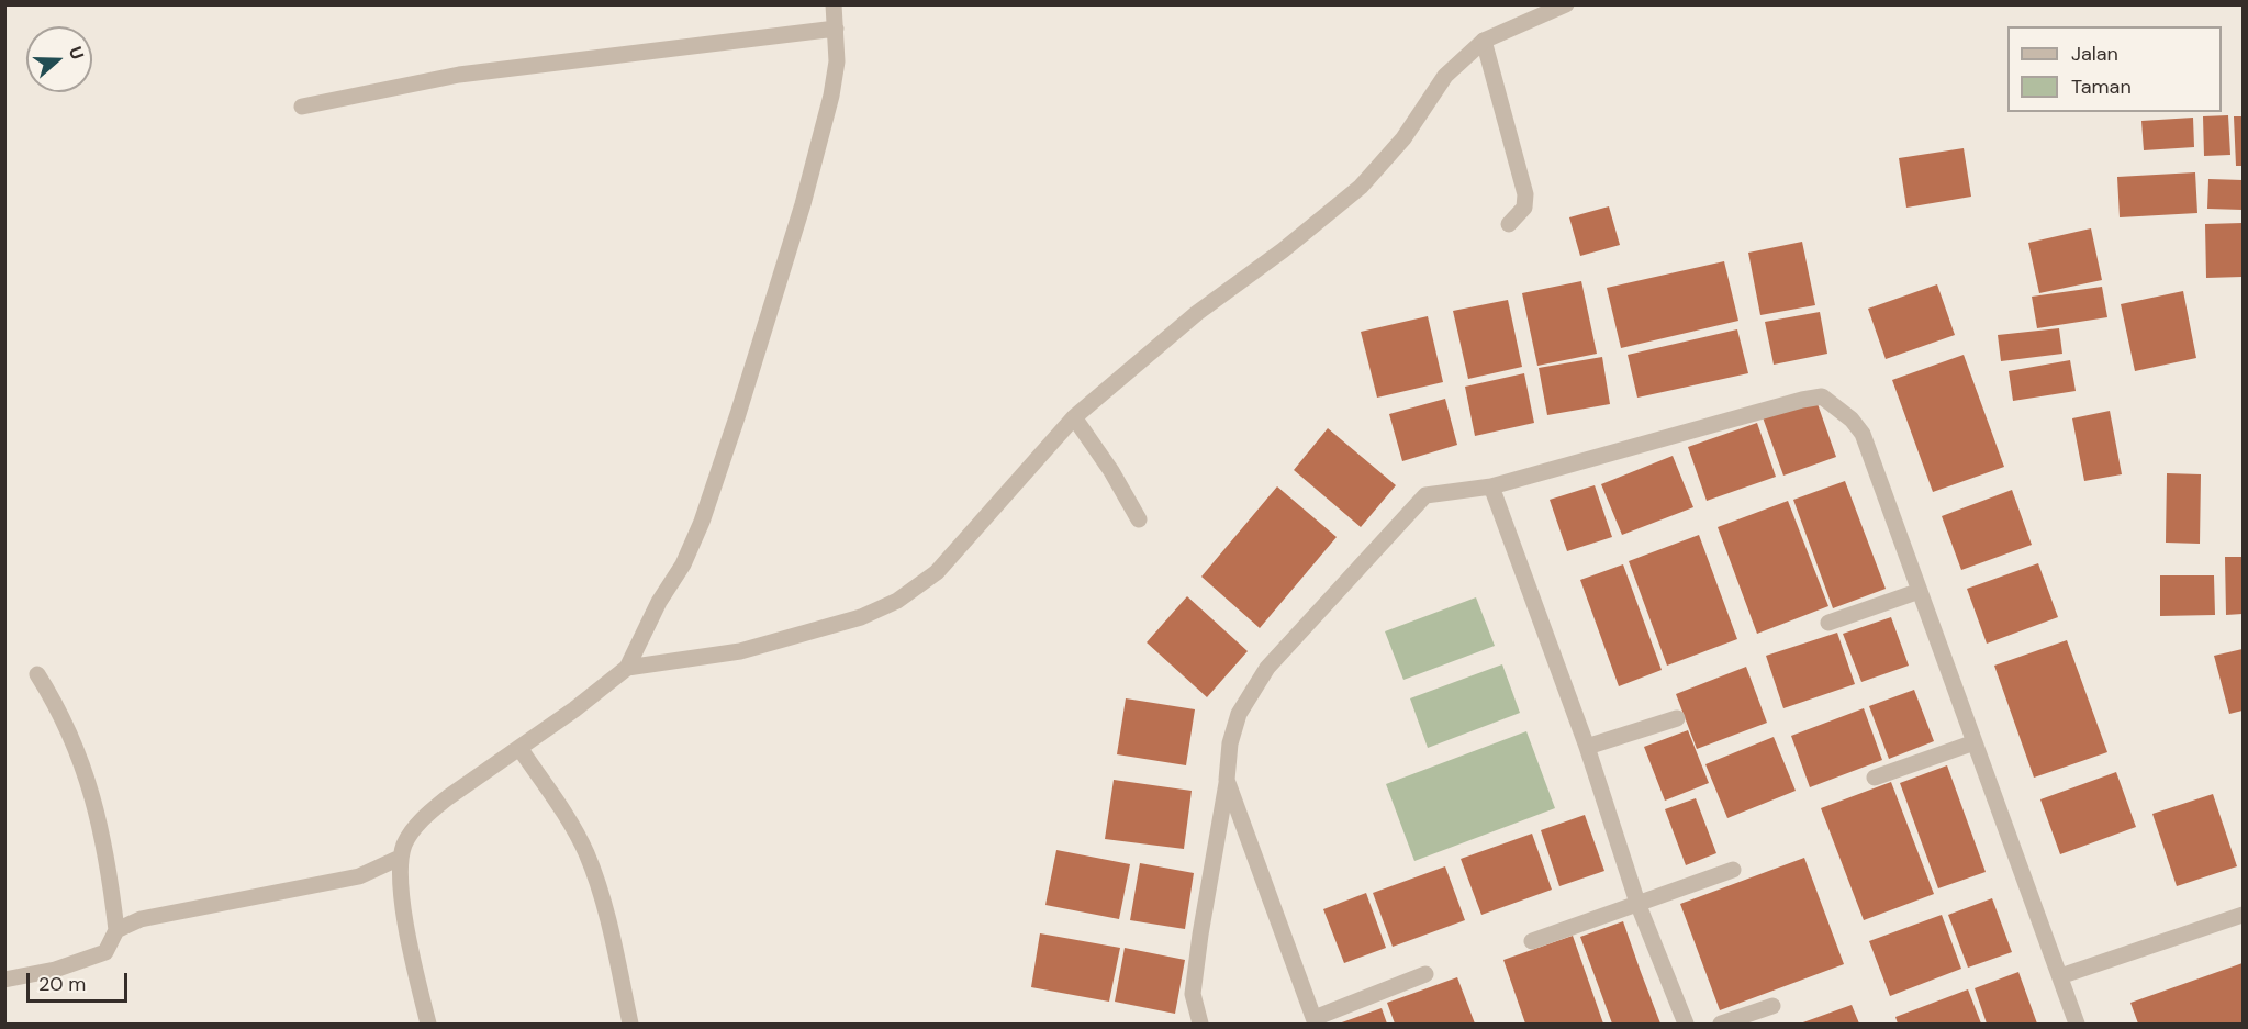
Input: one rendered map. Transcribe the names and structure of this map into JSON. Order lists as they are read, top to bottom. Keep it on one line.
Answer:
{"legend":["Jalan","Taman"],"scale_bar":"20 m","north":"right"}
